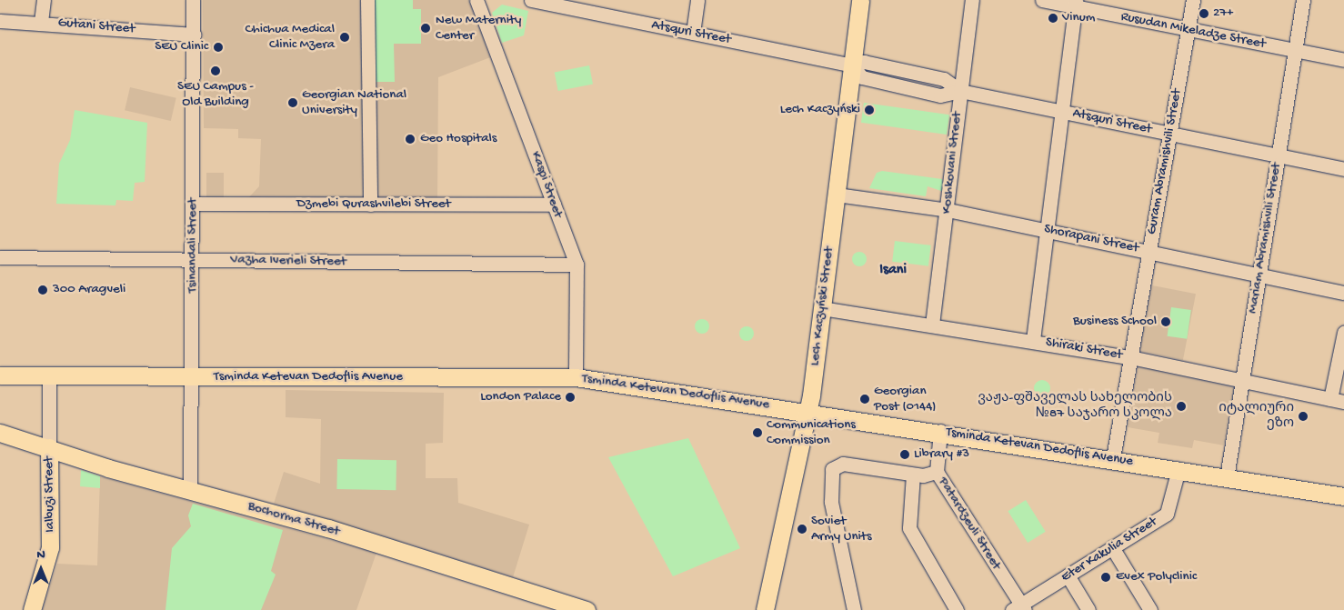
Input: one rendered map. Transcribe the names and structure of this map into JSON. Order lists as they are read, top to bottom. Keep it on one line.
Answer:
{"streets":{"main road":["Lech Kaczyński Street","Tsminda Ketevan Dedoflis Avenue","Ialbuzi Street","Bochorma Street"],"street":["Gutani Street","Rusudan Mikeladze Street","Atsquri Street","Guram Abramishvili Street","Koshkovani Street","Kaspi Street","Dzmebi Qurashvilebi Street","Mariam Abramishvili Street","Shorapani Street","Tsinandali Street","Vazha Iverieli Street","Shiraki Street","Patardzeuli Street","Eter Kakulia Street"]},"crossings":[["Gutani Street","Tsinandali Street"],["Rusudan Mikeladze Street","Guram Abramishvili Street"],["Rusudan Mikeladze Street","Mariam Abramishvili Street"],["Atsquri Street","Guram Abramishvili Street"],["Atsquri Street","Koshkovani Street"],["Atsquri Street","Mariam Abramishvili Street"],["Atsquri Street","Lech Kaczyński Street"],["Guram Abramishvili Street","Shorapani Street"],["Guram Abramishvili Street","Shiraki Street"],["Guram Abramishvili Street","Tsminda Ketevan Dedoflis Avenue"],["Koshkovani Street","Shorapani Street"],["Koshkovani Street","Shiraki Street"],["Kaspi Street","Dzmebi Qurashvilebi Street"],["Kaspi Street","Vazha Iverieli Street"],["Kaspi Street","Tsminda Ketevan Dedoflis Avenue"],["Dzmebi Qurashvilebi Street","Tsinandali Street"],["Mariam Abramishvili Street","Shorapani Street"],["Mariam Abramishvili Street","Shiraki Street"],["Mariam Abramishvili Street","Tsminda Ketevan Dedoflis Avenue"],["Shorapani Street","Lech Kaczyński Street"],["Tsinandali Street","Vazha Iverieli Street"],["Tsinandali Street","Tsminda Ketevan Dedoflis Avenue"],["Tsinandali Street","Bochorma Street"],["Lech Kaczyński Street","Shiraki Street"],["Lech Kaczyński Street","Tsminda Ketevan Dedoflis Avenue"],["Tsminda Ketevan Dedoflis Avenue","Ialbuzi Street"],["Tsminda Ketevan Dedoflis Avenue","Patardzeuli Street"],["Tsminda Ketevan Dedoflis Avenue","Eter Kakulia Street"],["Ialbuzi Street","Bochorma Street"],["Patardzeuli Street","Eter Kakulia Street"]],"districts":["Isani"],"places":["27+","Vinum","New Maternity Center","Chichua Medical Clinic Mzera","SEU Clinic","SEU Campus - Old Building","Georgian National University","Lech Kaczyński","Geo Hospitals","300 Aragveli","Business School","London Palace","Georgian Post (0144)","ვაჟა-ფშაველას სახელობის №87 საჯარო სკოლა","იტალიური ეზო","Communications Commission","Library #3","Soviet Army Units","Evex Polyclinic"],"north":"top"}
